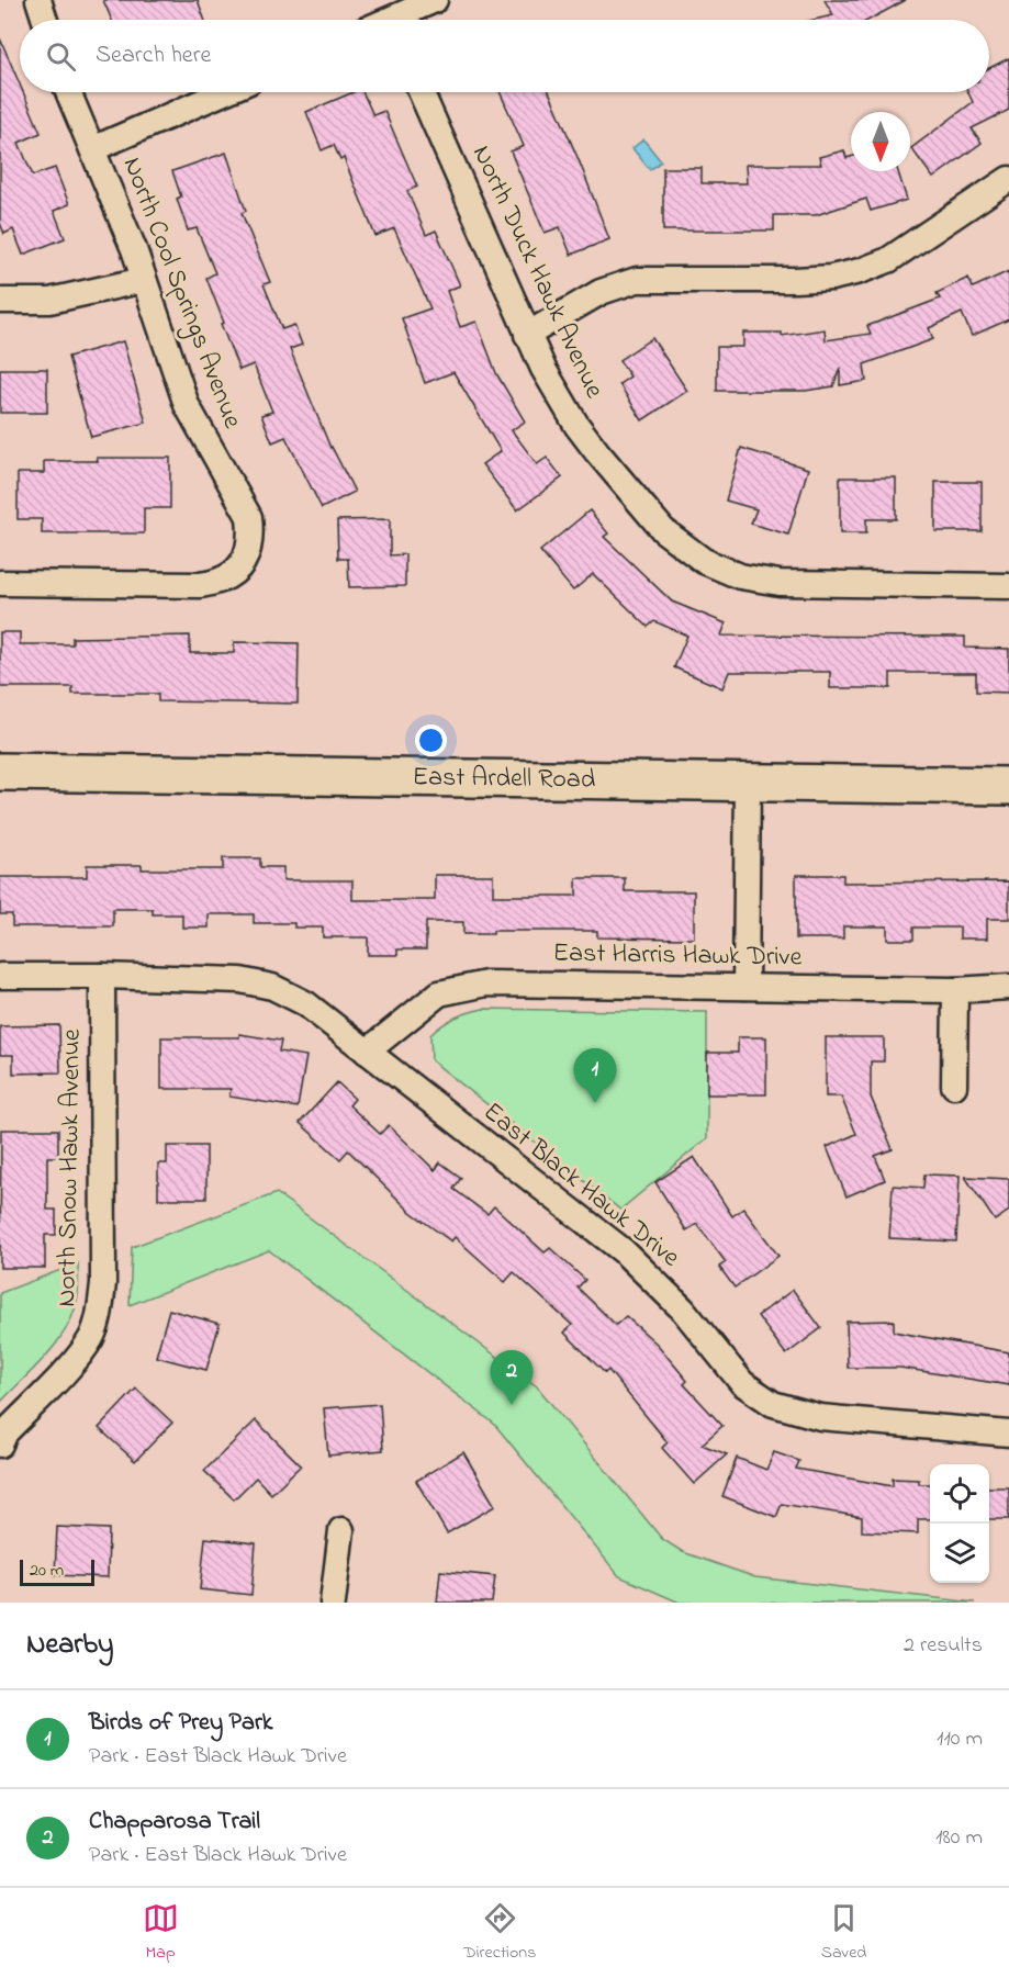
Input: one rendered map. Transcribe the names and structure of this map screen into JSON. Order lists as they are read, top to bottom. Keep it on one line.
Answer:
{"streets":{"street":["North Duck Hawk Avenue","North Cool Springs Avenue","East Ardell Road","East Harris Hawk Drive","North Snow Hawk Avenue","East Black Hawk Drive"]},"crossings":[["East Harris Hawk Drive","East Black Hawk Drive"],["North Snow Hawk Avenue","East Black Hawk Drive"]],"scale_bar":"20 m","north":"bottom","page":{"search":"Search here","pins":["1","2"],"scale":"20 m","heading":["Nearby","2 results"],"list":[{"mark":"1","name":"Birds of Prey Park","note":"Park · East Black Hawk Drive","value":"110 m"},{"mark":"2","name":"Chapparosa Trail","note":"Park · East Black Hawk Drive","value":"180 m"}],"nav":["Map","Directions","Saved"]}}
